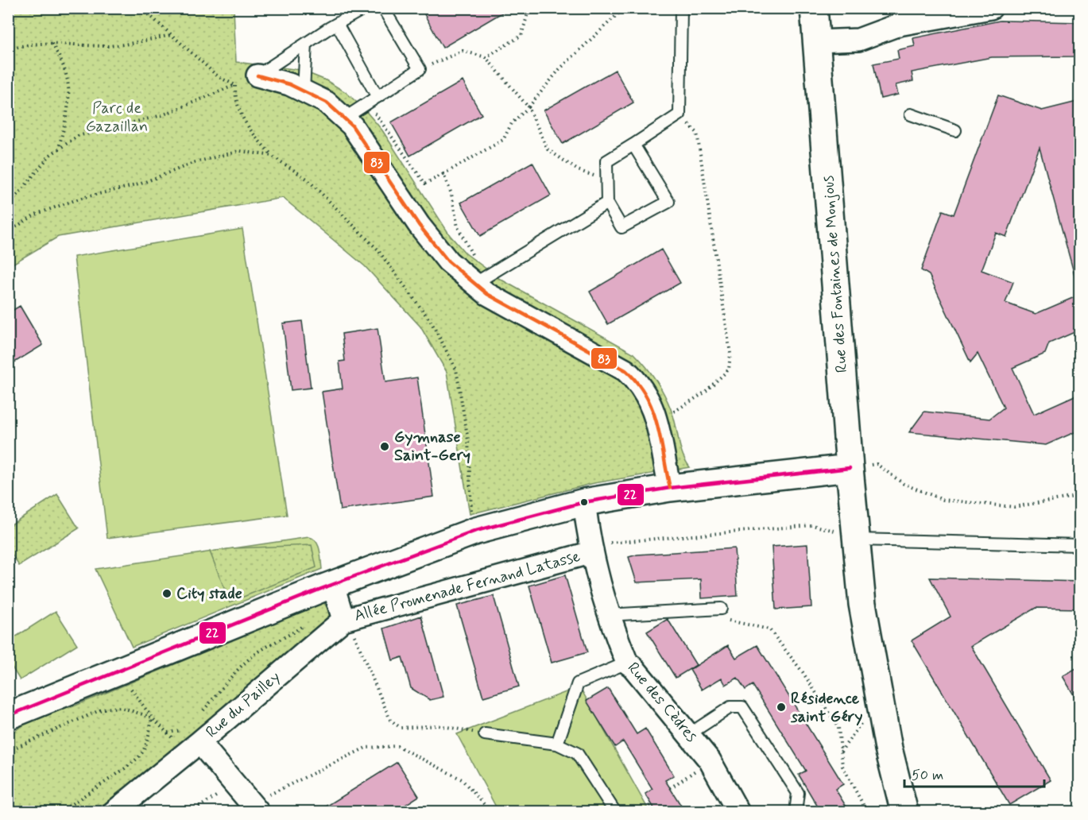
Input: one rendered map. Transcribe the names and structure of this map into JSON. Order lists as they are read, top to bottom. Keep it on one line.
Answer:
{"streets":{"street":["Rue des Fontaines de Monjous","Allée Promenade Fernand Latasse","Rue des Cèdres","Rue du Pailley"]},"crossings":[["Allée Promenade Fernand Latasse","Rue des Cèdres"],["Allée Promenade Fernand Latasse","Rue du Pailley"]],"parks":["Parc de Gazaillan"],"places":["Gymnase Saint-Gery","City stade","Résidence saint Géry"],"lines":["transit line 83","transit line 22"],"scale_bar":"50 m"}
